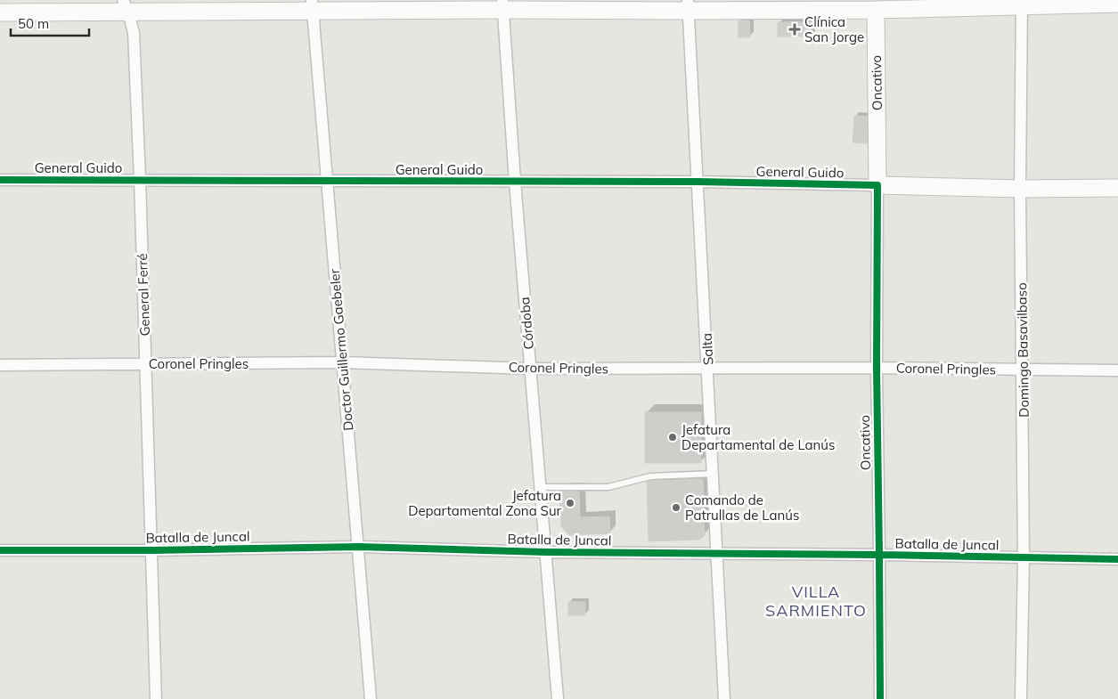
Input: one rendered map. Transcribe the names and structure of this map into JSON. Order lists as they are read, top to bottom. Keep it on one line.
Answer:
{"streets":{"main road":["Oncativo","General Guido"],"street":["General Ferré","Córdoba","Salta","Doctor Guillermo Gaebeler","Domingo Basavilbaso","Coronel Pringles","Batalla de Juncal"]},"crossings":[["Oncativo","General Guido"],["Oncativo","Coronel Pringles"],["Oncativo","Batalla de Juncal"],["General Guido","General Ferré"],["General Guido","Córdoba"],["General Guido","Salta"],["General Guido","Doctor Guillermo Gaebeler"],["General Guido","Domingo Basavilbaso"],["General Ferré","Coronel Pringles"],["General Ferré","Batalla de Juncal"],["Córdoba","Coronel Pringles"],["Córdoba","Batalla de Juncal"],["Salta","Coronel Pringles"],["Salta","Batalla de Juncal"],["Doctor Guillermo Gaebeler","Coronel Pringles"],["Doctor Guillermo Gaebeler","Batalla de Juncal"],["Domingo Basavilbaso","Coronel Pringles"],["Domingo Basavilbaso","Batalla de Juncal"]],"districts":["VILLA SARMIENTO"],"places":{"health":["Clínica San Jorge"],"other":["Jefatura Departamental de Lanús","Jefatura Departamental Zona Sur","Comando de Patrullas de Lanús"]},"scale_bar":"50 m"}
